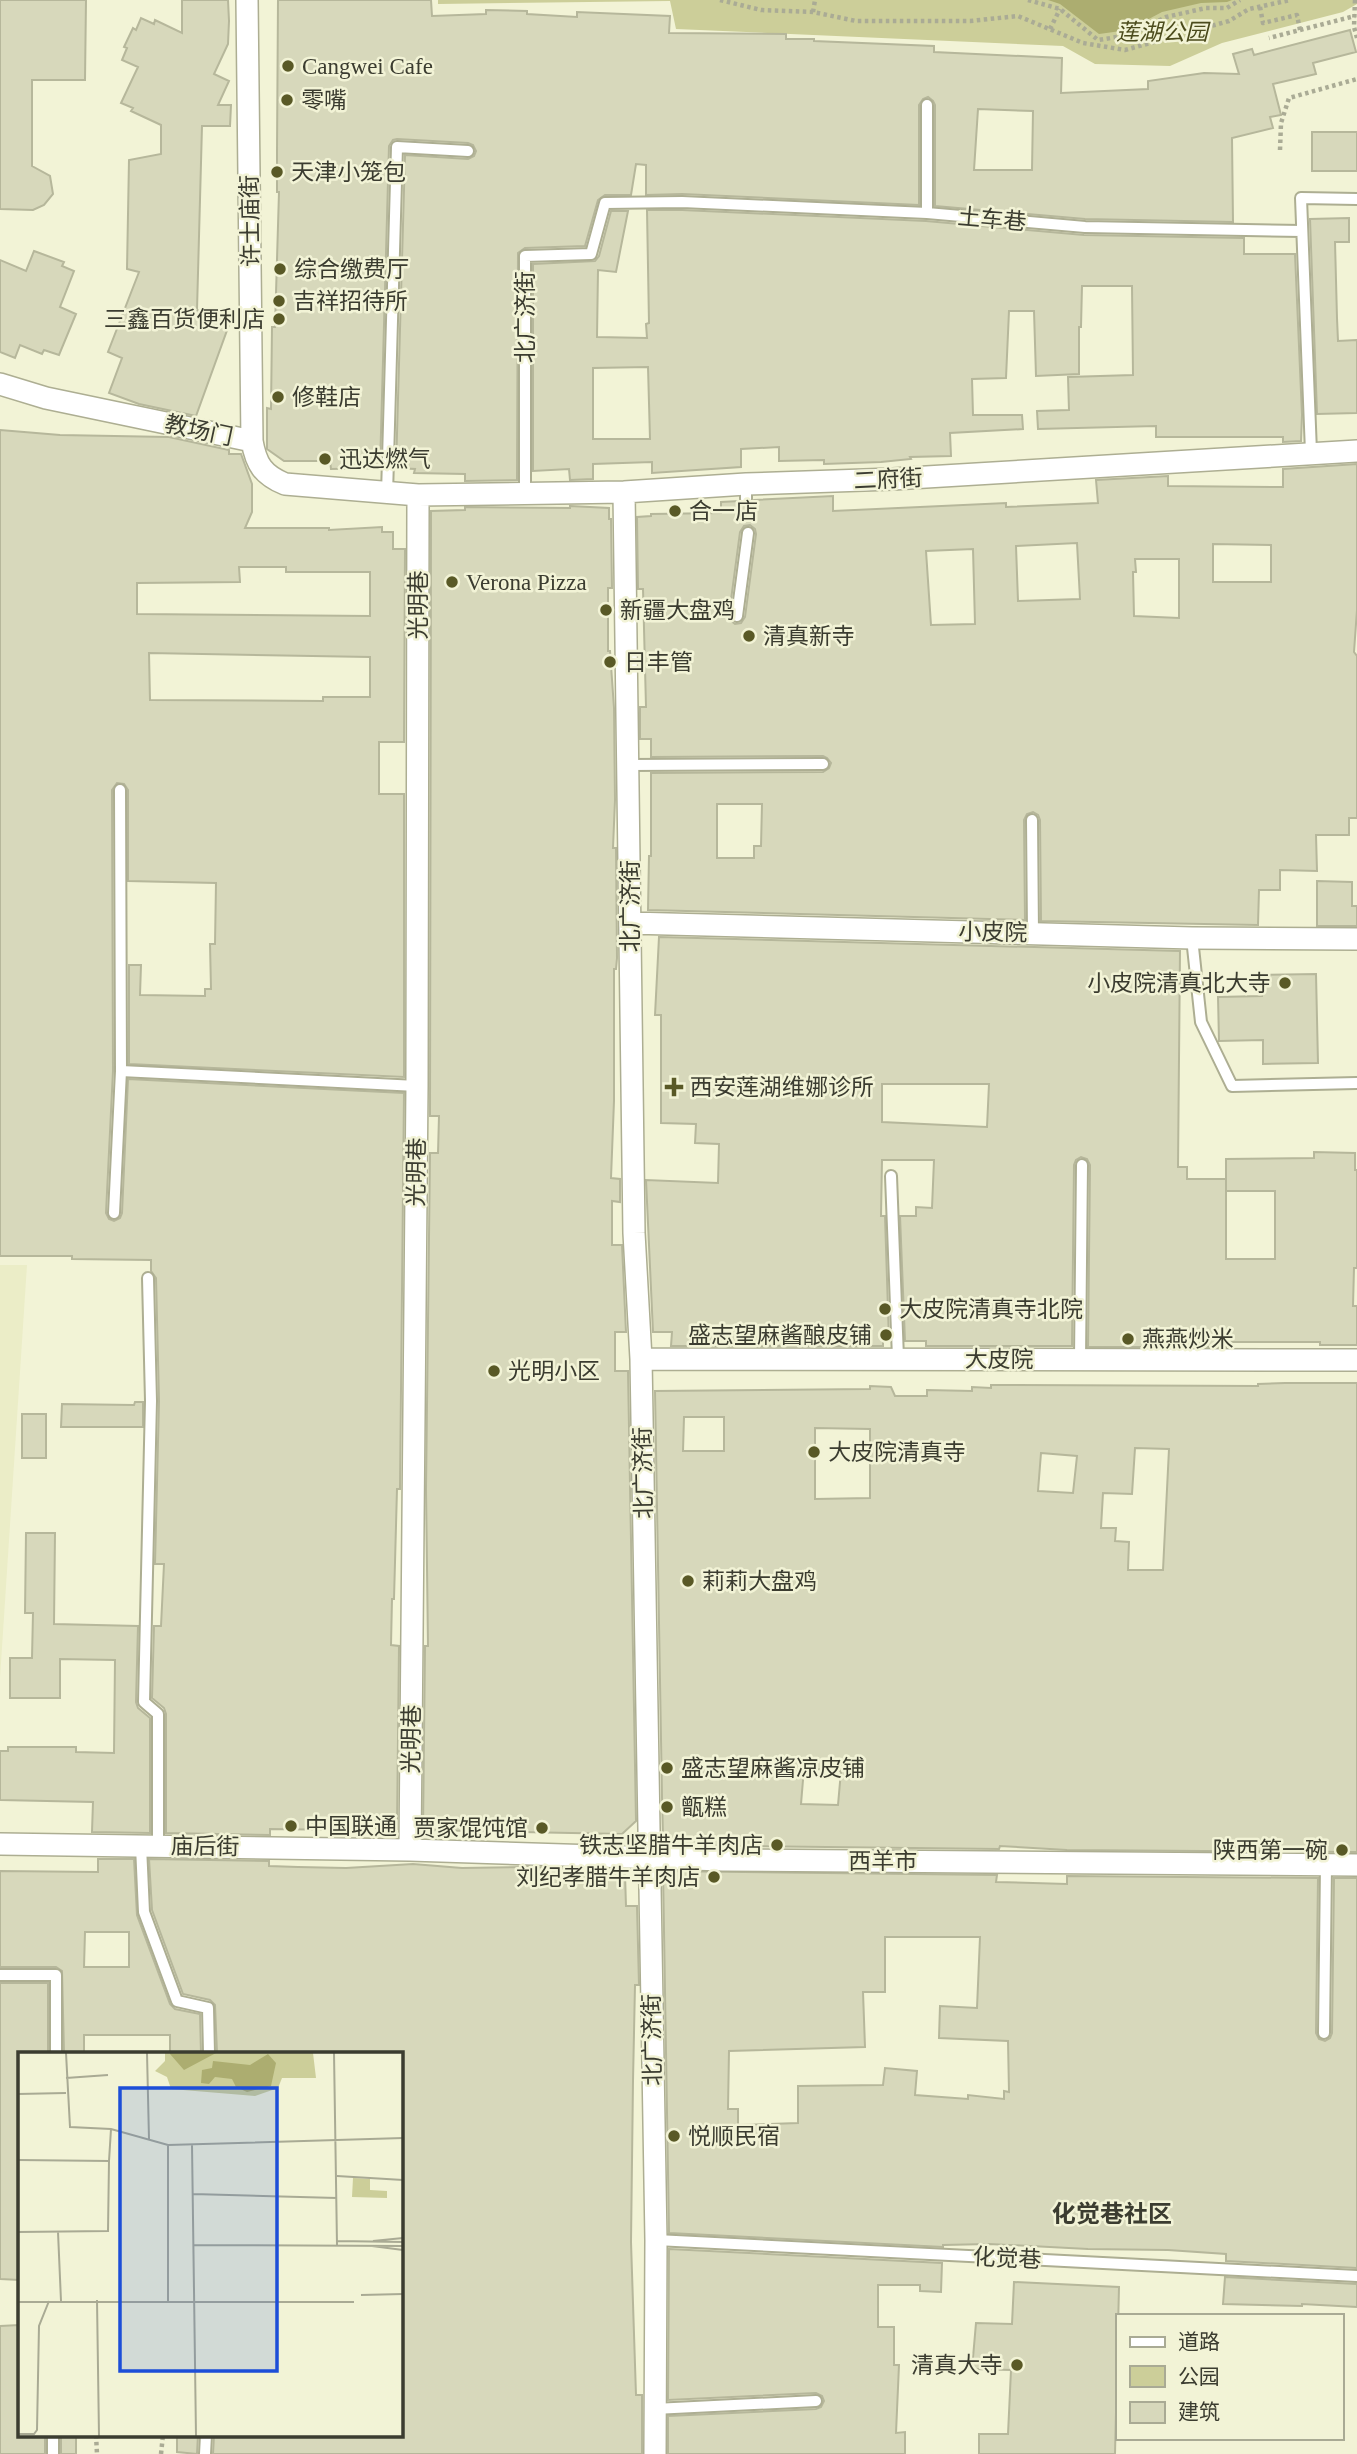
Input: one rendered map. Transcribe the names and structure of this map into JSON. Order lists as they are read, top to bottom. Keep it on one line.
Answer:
{"streets":{"street":["许士庙街","北广济街","教场门","二府街","光明巷","小皮院","大皮院","庙后街","西羊市"],"lane":["土车巷","化觉巷"]},"crossings":[["土车巷","北广济街"],["许士庙街","教场门"],["北广济街","二府街"],["北广济街","小皮院"],["北广济街","大皮院"],["北广济街","西羊市"],["北广济街","化觉巷"],["教场门","二府街"],["教场门","光明巷"],["二府街","光明巷"],["光明巷","庙后街"],["光明巷","西羊市"],["庙后街","西羊市"]],"districts":["化觉巷社区"],"parks":["莲湖公园"],"places":{"other":["Cangwei Cafe","零嘴","天津小笼包","综合缴费厅","吉祥招待所","三鑫百货便利店","修鞋店","迅达燃气","合一店","Verona Pizza","新疆大盘鸡","清真新寺","日丰管","小皮院清真北大寺","大皮院清真寺北院","盛志望麻酱酿皮铺","燕燕炒米","光明小区","大皮院清真寺","莉莉大盘鸡","盛志望麻酱凉皮铺","甑糕","中国联通","贾家馄饨馆","铁志坚腊牛羊肉店","陕西第一碗","刘纪孝腊牛羊肉店","悦顺民宿","清真大寺"],"health":["西安莲湖维娜诊所"]},"legend":["道路","公园","建筑"]}
